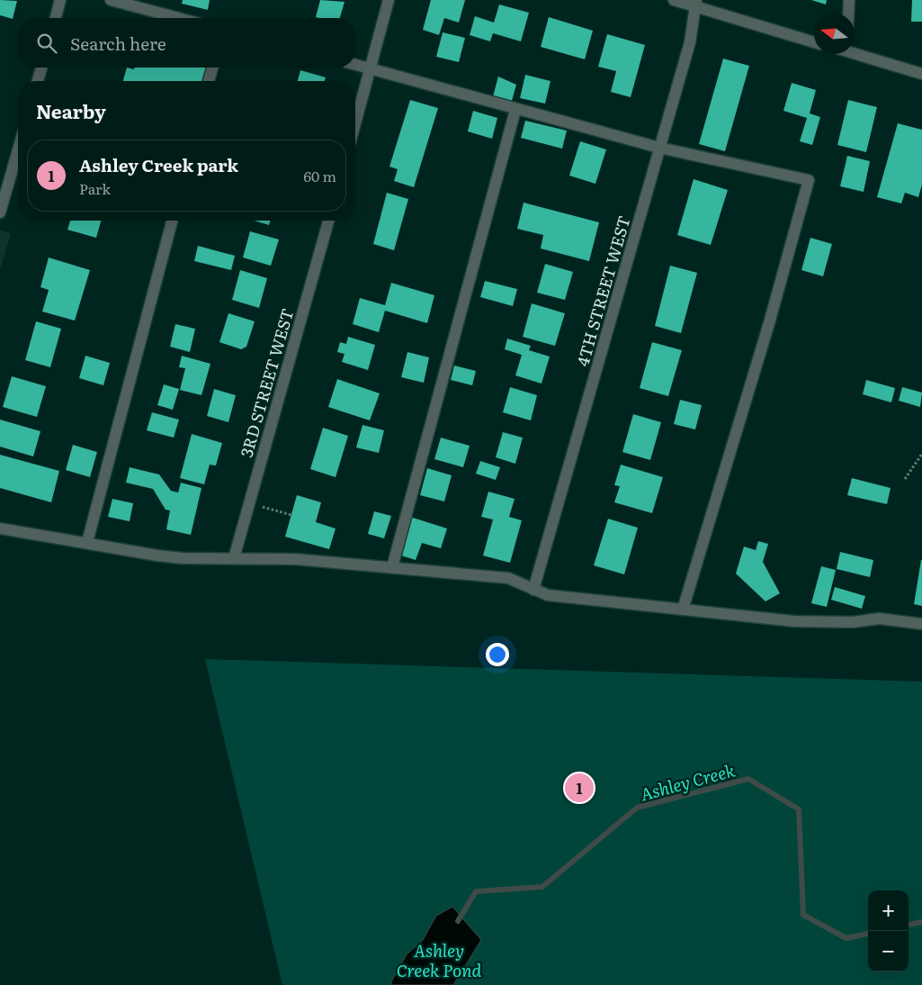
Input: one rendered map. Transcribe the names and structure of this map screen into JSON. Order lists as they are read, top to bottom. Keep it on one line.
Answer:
{"streets":{"street":["4TH STREET WEST","3RD STREET WEST"]},"water":["Ashley Creek","Ashley Creek Pond"],"north":"left","page":{"search":"Search here","heading":"Nearby","list":[{"mark":"1","name":"Ashley Creek park","note":"Park","value":"60 m"}],"pins":"1","map_buttons":["+","−"]}}
